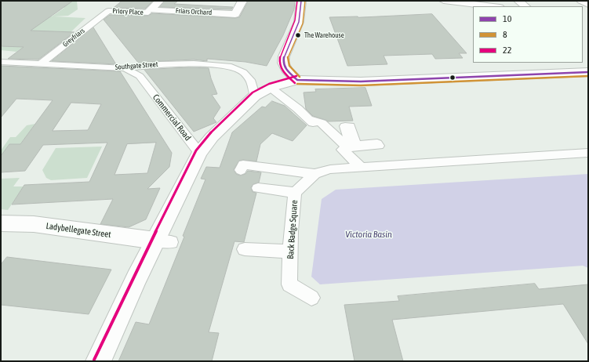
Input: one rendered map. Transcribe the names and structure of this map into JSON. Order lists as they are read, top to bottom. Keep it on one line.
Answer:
{"streets":{"street":["Priory Place","Friars Orchard","Greyfriars","Southgate Street","Commercial Road","Back Badge Square","Ladybellegate Street"]},"crossings":[["Priory Place","Greyfriars"],["Greyfriars","Southgate Street"],["Southgate Street","Commercial Road"]],"water":["Victoria Basin"],"places":["The Warehouse"],"lines":["transit line 10","transit line 8","transit line 22"],"legend":["10","8","22"]}
